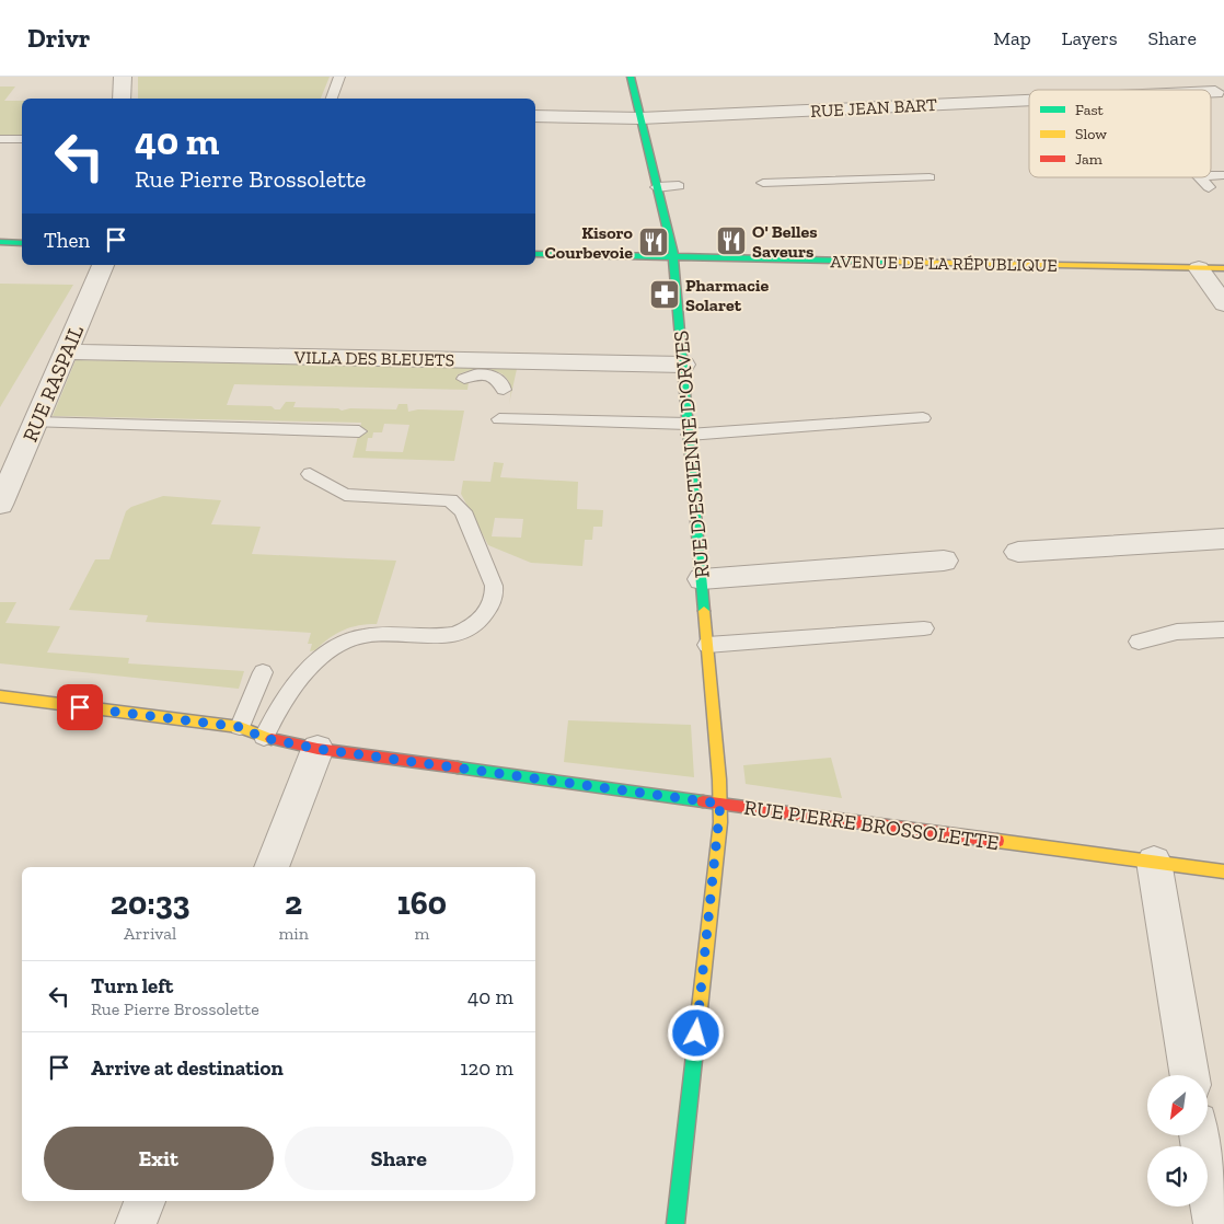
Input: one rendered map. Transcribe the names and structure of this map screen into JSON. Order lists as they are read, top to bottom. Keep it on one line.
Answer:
{"streets":{"street":["RUE JEAN BART","AVENUE DE LA RÉPUBLIQUE","VILLA DES BLEUETS","RUE RASPAIL","RUE D'ESTIENNE D'ORVES","RUE PIERRE BROSSOLETTE"]},"crossings":[["RUE JEAN BART","RUE D'ESTIENNE D'ORVES"],["AVENUE DE LA RÉPUBLIQUE","RUE D'ESTIENNE D'ORVES"],["VILLA DES BLEUETS","RUE RASPAIL"],["VILLA DES BLEUETS","RUE D'ESTIENNE D'ORVES"],["RUE D'ESTIENNE D'ORVES","RUE PIERRE BROSSOLETTE"]],"places":{"restaurant":["O' Belles Saveurs","Kisoro Courbevoie"],"pharmacy":["Pharmacie Solaret"]},"legend":["Fast","Slow","Jam"],"north":"bottom left","page":{"header":"Drivr","nav":["Map","Layers","Share"],"turn":["40 m","Rue Pierre Brossolette"],"then":"Then","eta":["20:33","Arrival","2","min","160","m"],"list":[{"name":"Turn left","note":"Rue Pierre Brossolette","value":"40 m"},{"name":"Arrive at destination","value":"120 m"}],"buttons":["Exit","Share"]}}
